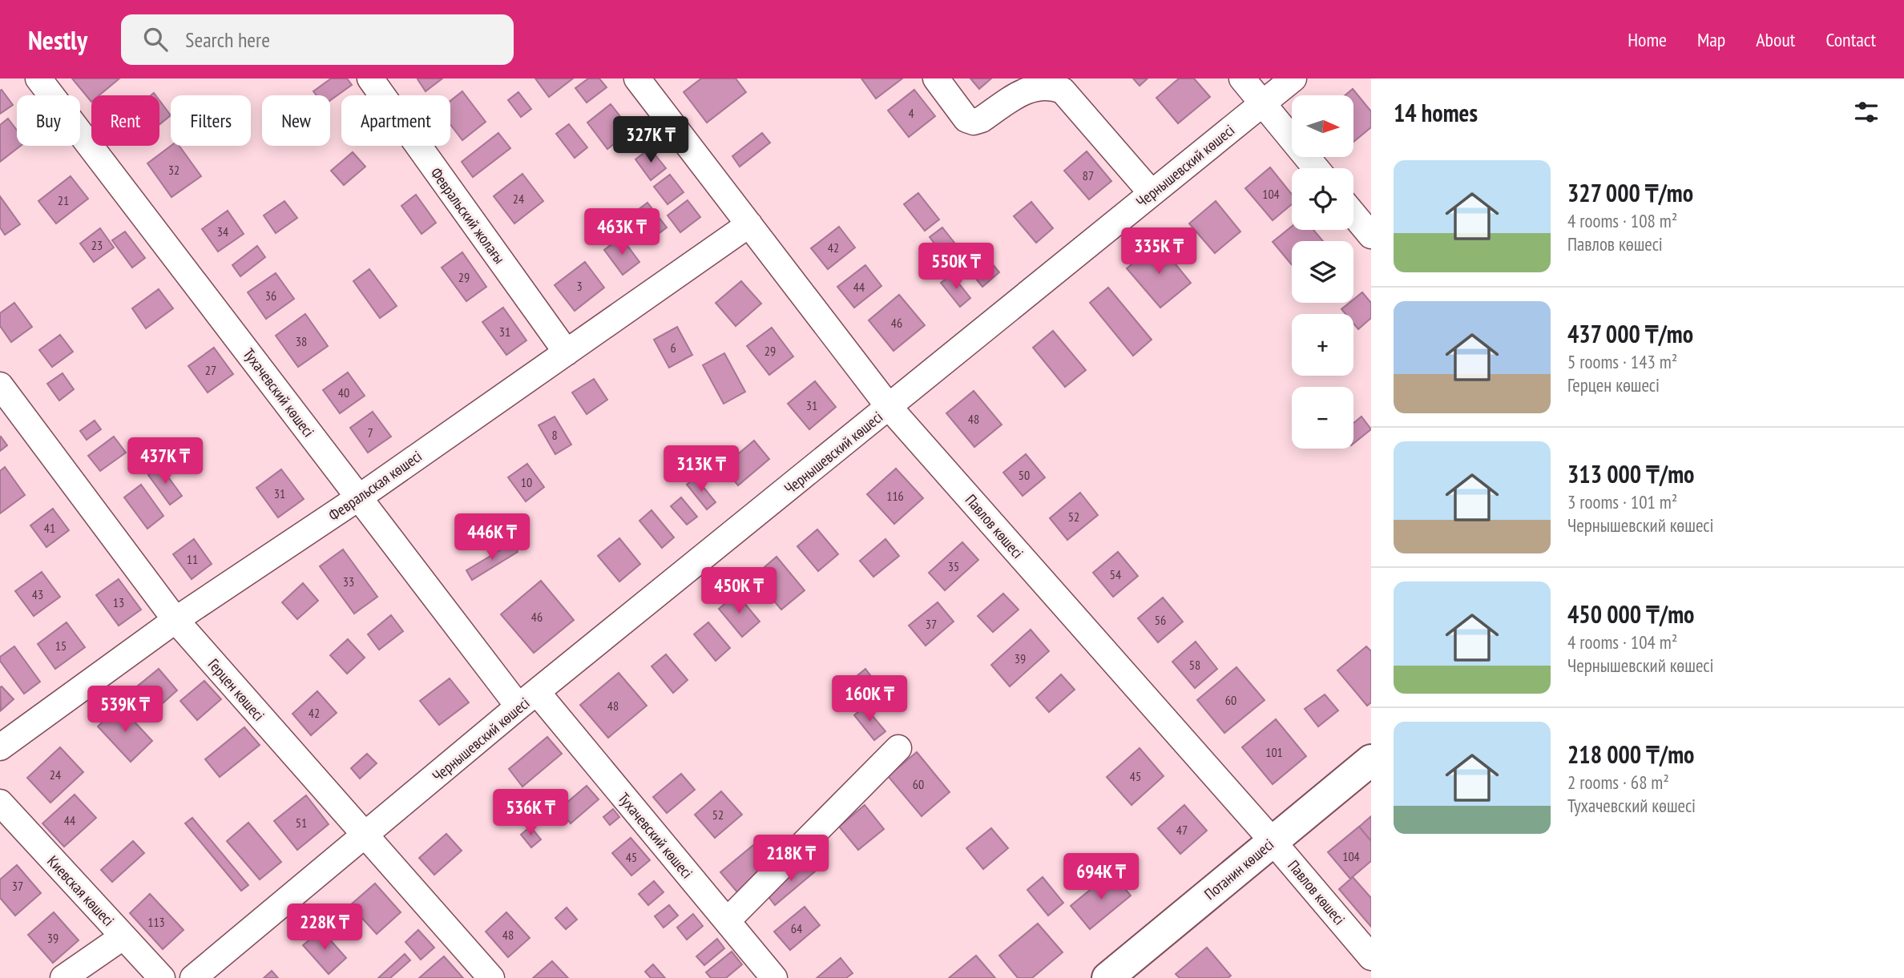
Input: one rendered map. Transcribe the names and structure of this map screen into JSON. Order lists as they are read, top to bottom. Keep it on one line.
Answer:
{"streets":{"main road":["Потанин көшесі"],"street":["Чернышевский көшесі","Февральский жолағы","Тухачевский көшесі","Февральская көшесі","Павлов көшесі","Герцен көшесі","Киевская көшесі"]},"crossings":[["Чернышевский көшесі","Тухачевский көшесі"],["Чернышевский көшесі","Павлов көшесі"],["Чернышевский көшесі","Герцен көшесі"],["Февральский жолағы","Февральская көшесі"],["Тухачевский көшесі","Февральская көшесі"],["Февральская көшесі","Павлов көшесі"],["Февральская көшесі","Герцен көшесі"],["Павлов көшесі","Потанин көшесі"]],"house_numbers":["4","32","87","104","24","21","34","23","42","29","3","44","36","46","31","38","6","29","27","40","31","48","7","8","50","10","31","116","52","41","11","35","54","33","43","13","46","56","37","15","39","58","60","48","42","101","24","45","60","52","44","51","47","104","45","37","113","64","48","39"],"north":"right","page":{"header":"Nestly","search":"Search here","nav":["Home","Map","About","Contact"],"heading":"14 homes","map_buttons":["+","−"],"chip":["Buy","Rent","Filters","New","Apartment"],"price":["327K ₸","463K ₸","335K ₸","550K ₸","437K ₸","313K ₸","446K ₸","450K ₸","160K ₸","539K ₸","536K ₸","218K ₸","694K ₸","228K ₸"],"list":[{"name":"327 000 ₸/mo","note":"4 rooms · 108 m² · Павлов көшесі"},{"name":"437 000 ₸/mo","note":"5 rooms · 143 m² · Герцен көшесі"},{"name":"313 000 ₸/mo","note":"3 rooms · 101 m² · Чернышевский көшесі"},{"name":"450 000 ₸/mo","note":"4 rooms · 104 m² · Чернышевский көшесі"},{"name":"218 000 ₸/mo","note":"2 rooms · 68 m² · Тухачевский көшесі"}]}}
